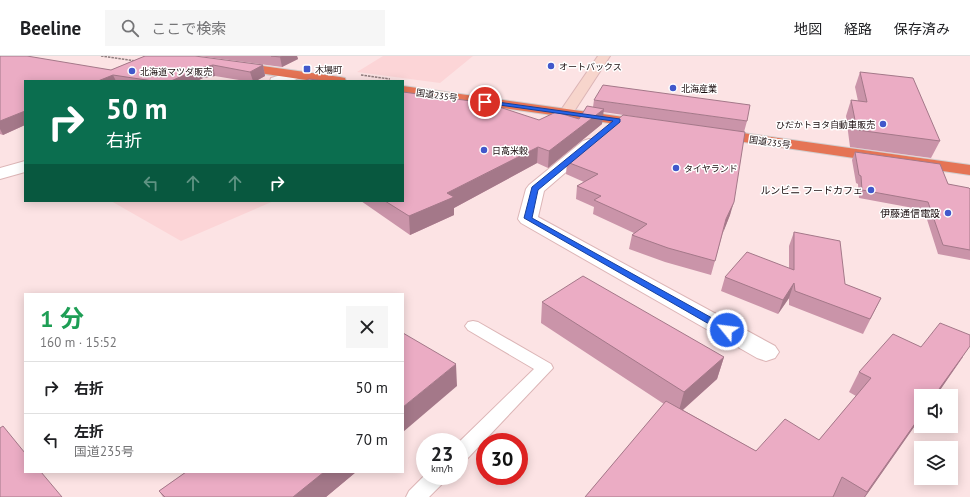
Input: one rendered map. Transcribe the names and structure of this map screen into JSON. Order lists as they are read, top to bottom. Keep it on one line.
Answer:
{"streets":{"highway":["国道235号"]},"places":{"other":["オートバックス","北海道マツダ販売","北海産業","ひだかトヨタ自動車販売","日高米穀","タイヤランド","ルンビニ フードカフェ","伊藤通信電設"],"transit":["木場町"]},"page":{"header":"Beeline","search":"ここで検索","nav":["地図","経路","保存済み"],"turn":["50 m","右折"],"heading":["1 分","160 m · 15:52"],"list":[{"name":"右折","value":"50 m"},{"name":"左折","note":"国道235号","value":"70 m"}],"speed":"23 km/h","limit":"30"}}
